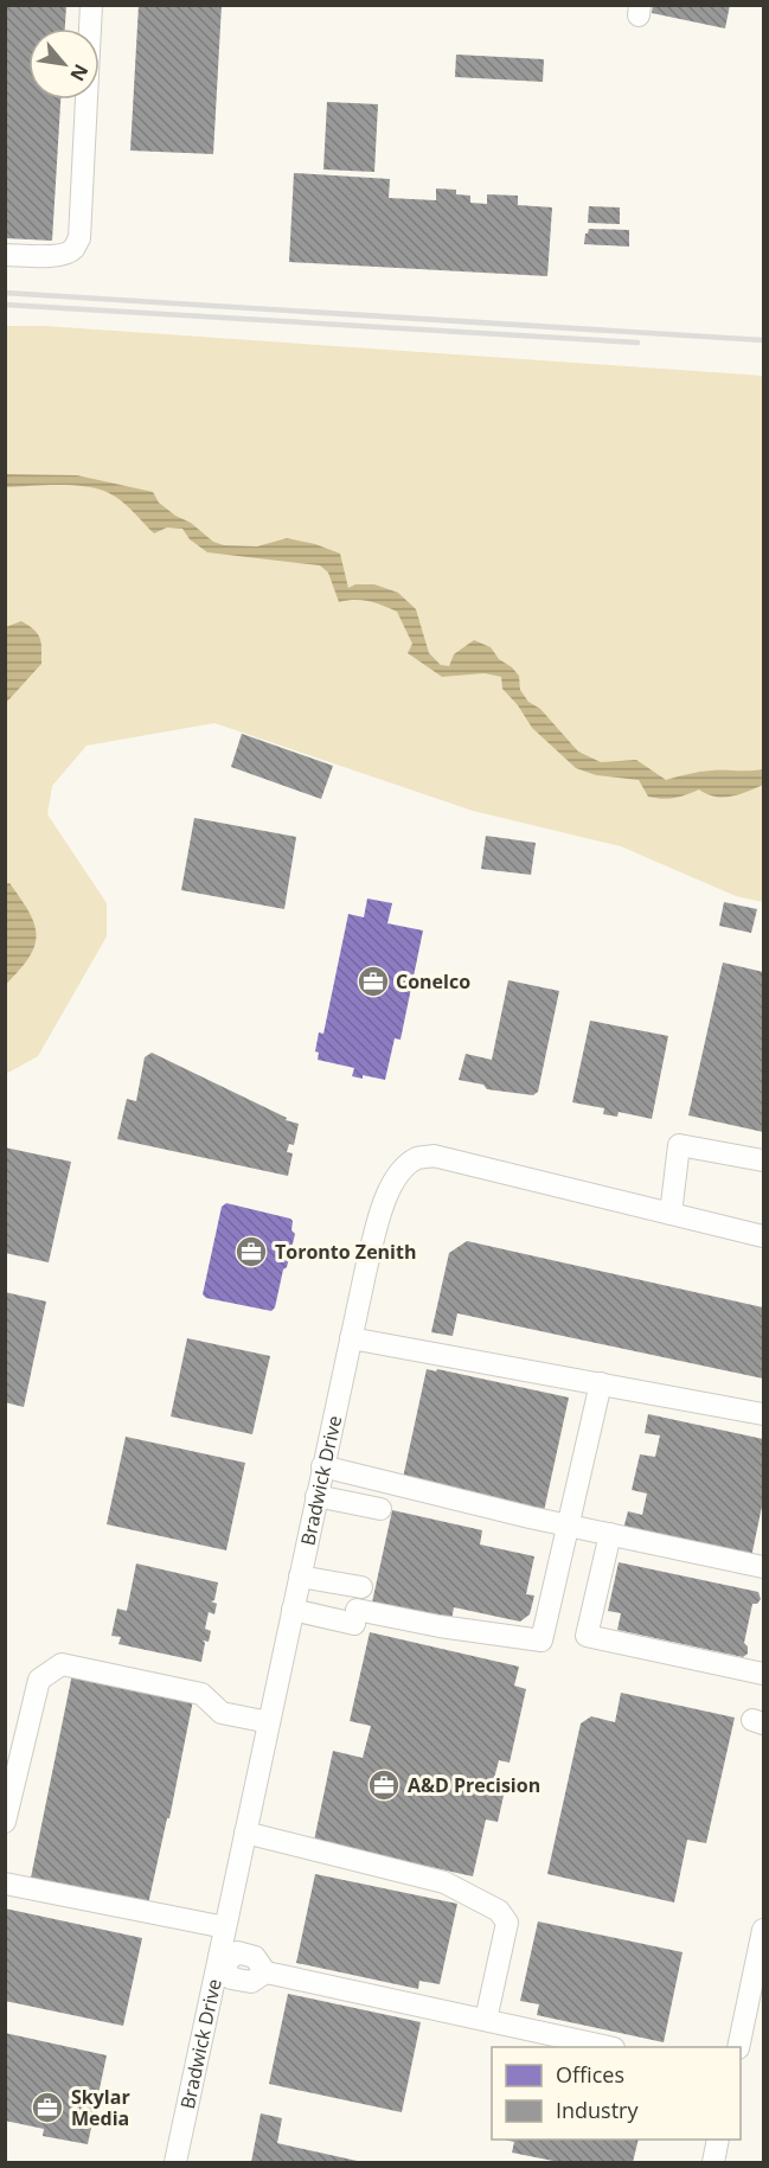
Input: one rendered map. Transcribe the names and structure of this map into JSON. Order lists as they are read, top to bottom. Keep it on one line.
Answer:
{"streets":{"street":["Bradwick Drive"]},"places":{"office":["Conelco","Toronto Zenith","A&D Precision","Skylar Media"]},"legend":["Offices","Industry"],"north":"bottom right"}
